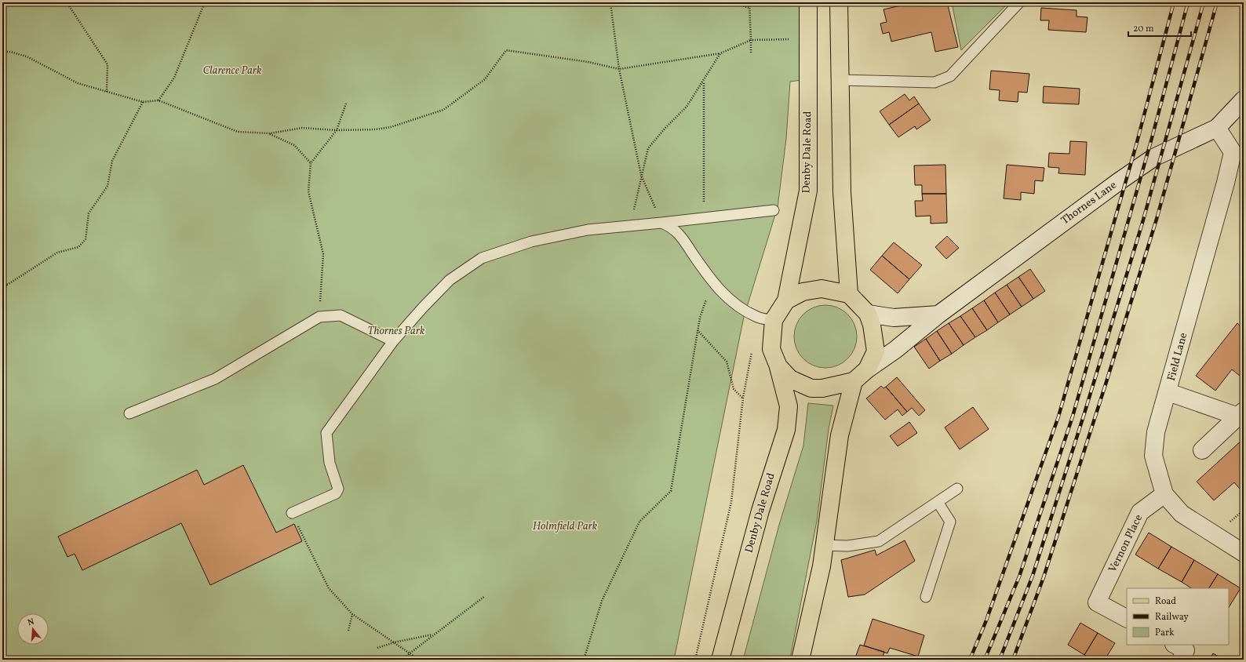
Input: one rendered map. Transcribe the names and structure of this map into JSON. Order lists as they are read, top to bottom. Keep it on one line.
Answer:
{"streets":{"main road":["Denby Dale Road"],"street":["Thornes Lane","Field Lane","Vernon Place"]},"crossings":[["Denby Dale Road","Thornes Lane"],["Thornes Lane","Field Lane"],["Field Lane","Vernon Place"]],"parks":["Clarence Park","Thornes Park","Holmfield Park"],"legend":["Road","Railway","Park"],"scale_bar":"20 m","north":"top"}
